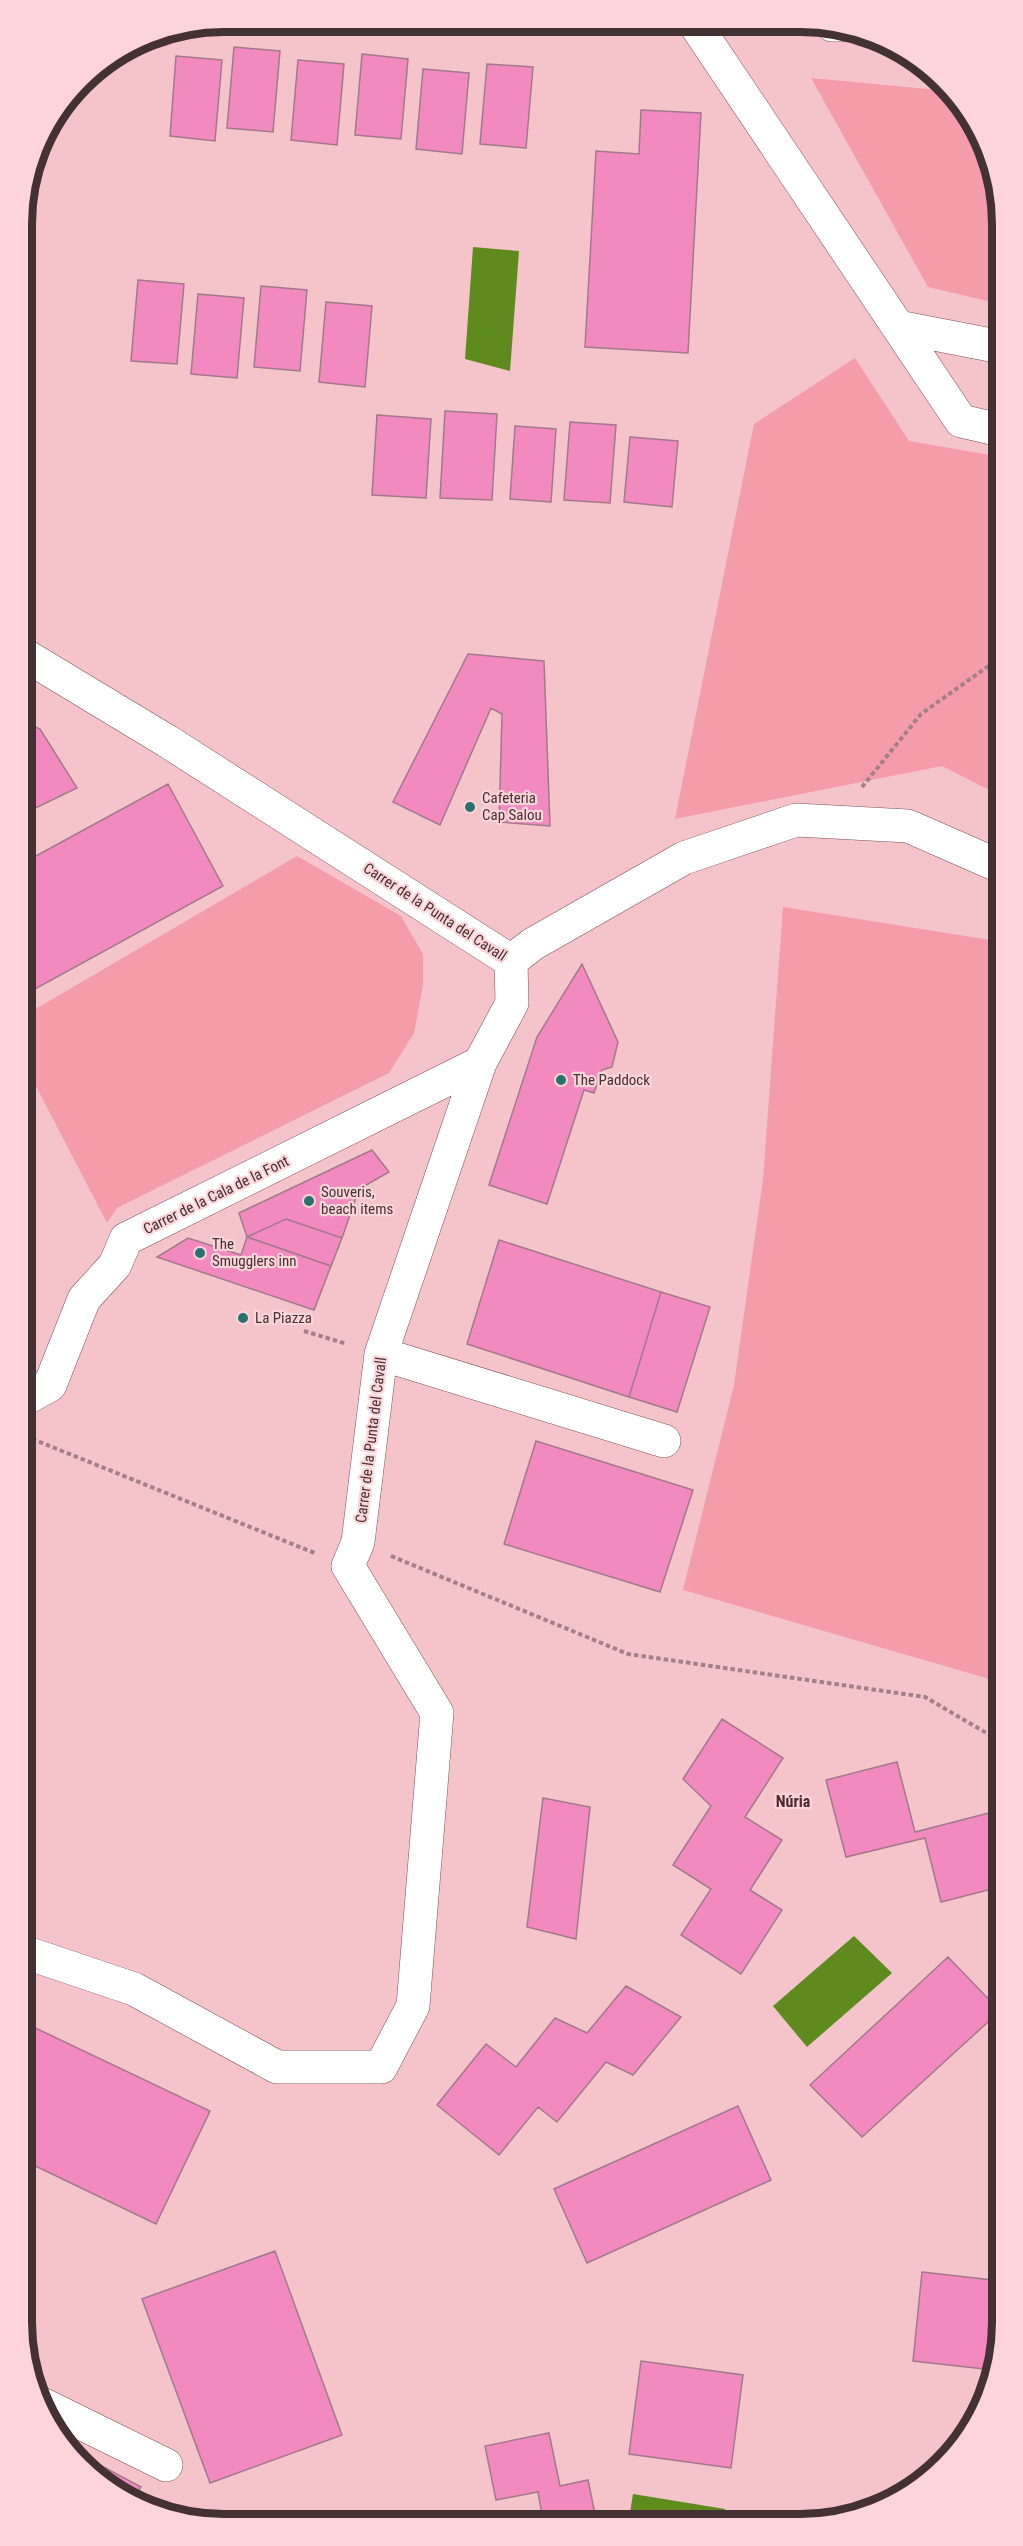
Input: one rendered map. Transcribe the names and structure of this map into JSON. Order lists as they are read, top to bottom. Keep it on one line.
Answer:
{"streets":{"street":["Carrer de la Punta del Cavall","Carrer de la Cala de la Font"]},"crossings":[["Carrer de la Punta del Cavall","Carrer de la Cala de la Font"]],"districts":["Núria"],"places":["Cafeteria Cap Salou","The Paddock","Souveris, beach items","The Smugglers inn","La Piazza"]}
